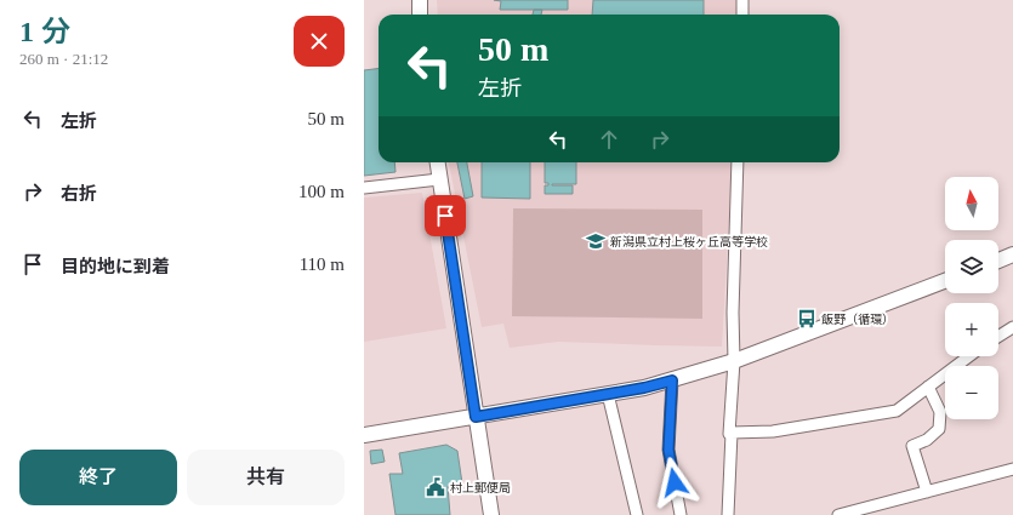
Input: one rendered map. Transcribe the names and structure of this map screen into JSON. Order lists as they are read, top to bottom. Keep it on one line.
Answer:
{"places":{"school or university":["新潟県立村上桜ヶ丘高等学校"],"bus stop":["飯野（循環）"],"public building":["村上郵便局"]},"north":"top","page":{"heading":["1 分","260 m · 21:12"],"turn":["50 m","左折"],"list":[{"name":"左折","value":"50 m"},{"name":"右折","value":"100 m"},{"name":"目的地に到着","value":"110 m"}],"map_buttons":["+","−"],"buttons":["終了","共有"]}}
